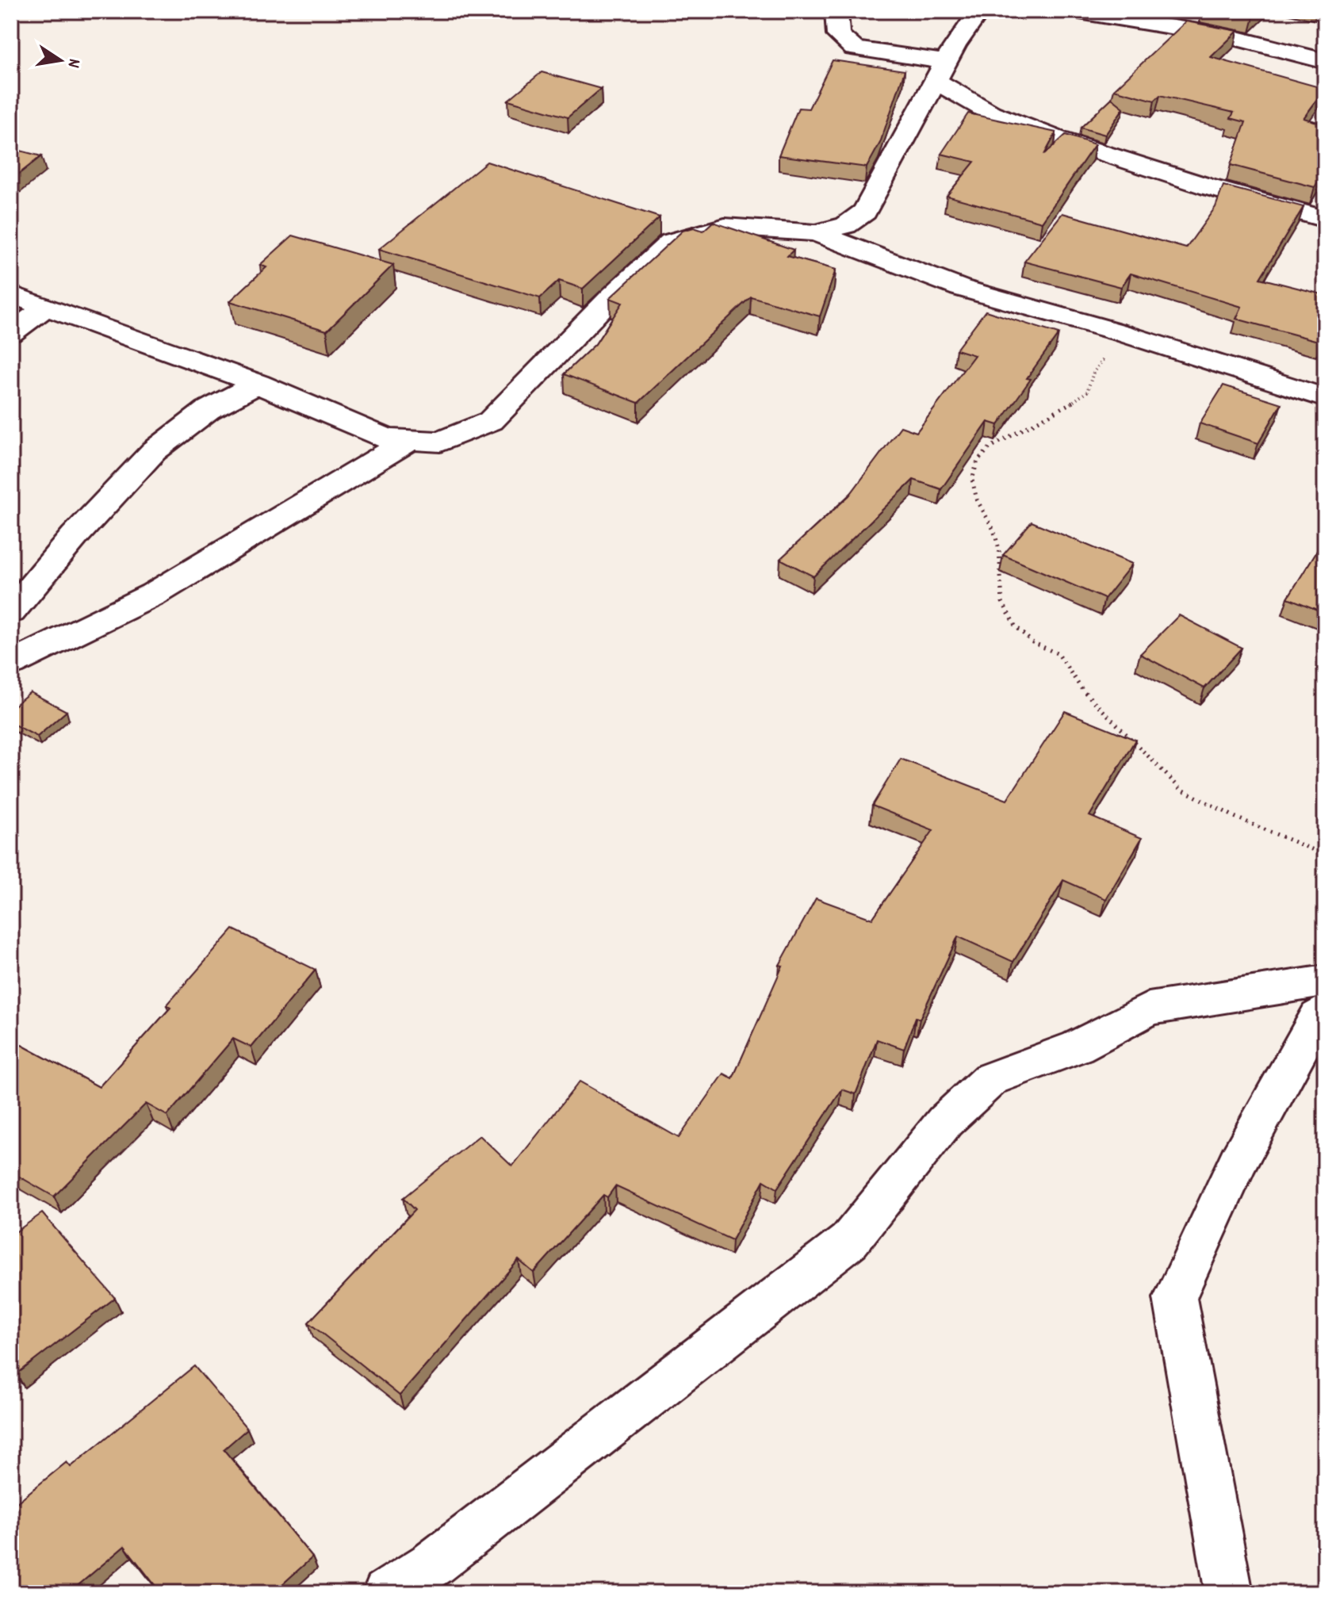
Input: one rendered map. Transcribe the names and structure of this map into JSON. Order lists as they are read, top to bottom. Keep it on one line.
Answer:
{"north":"right"}
